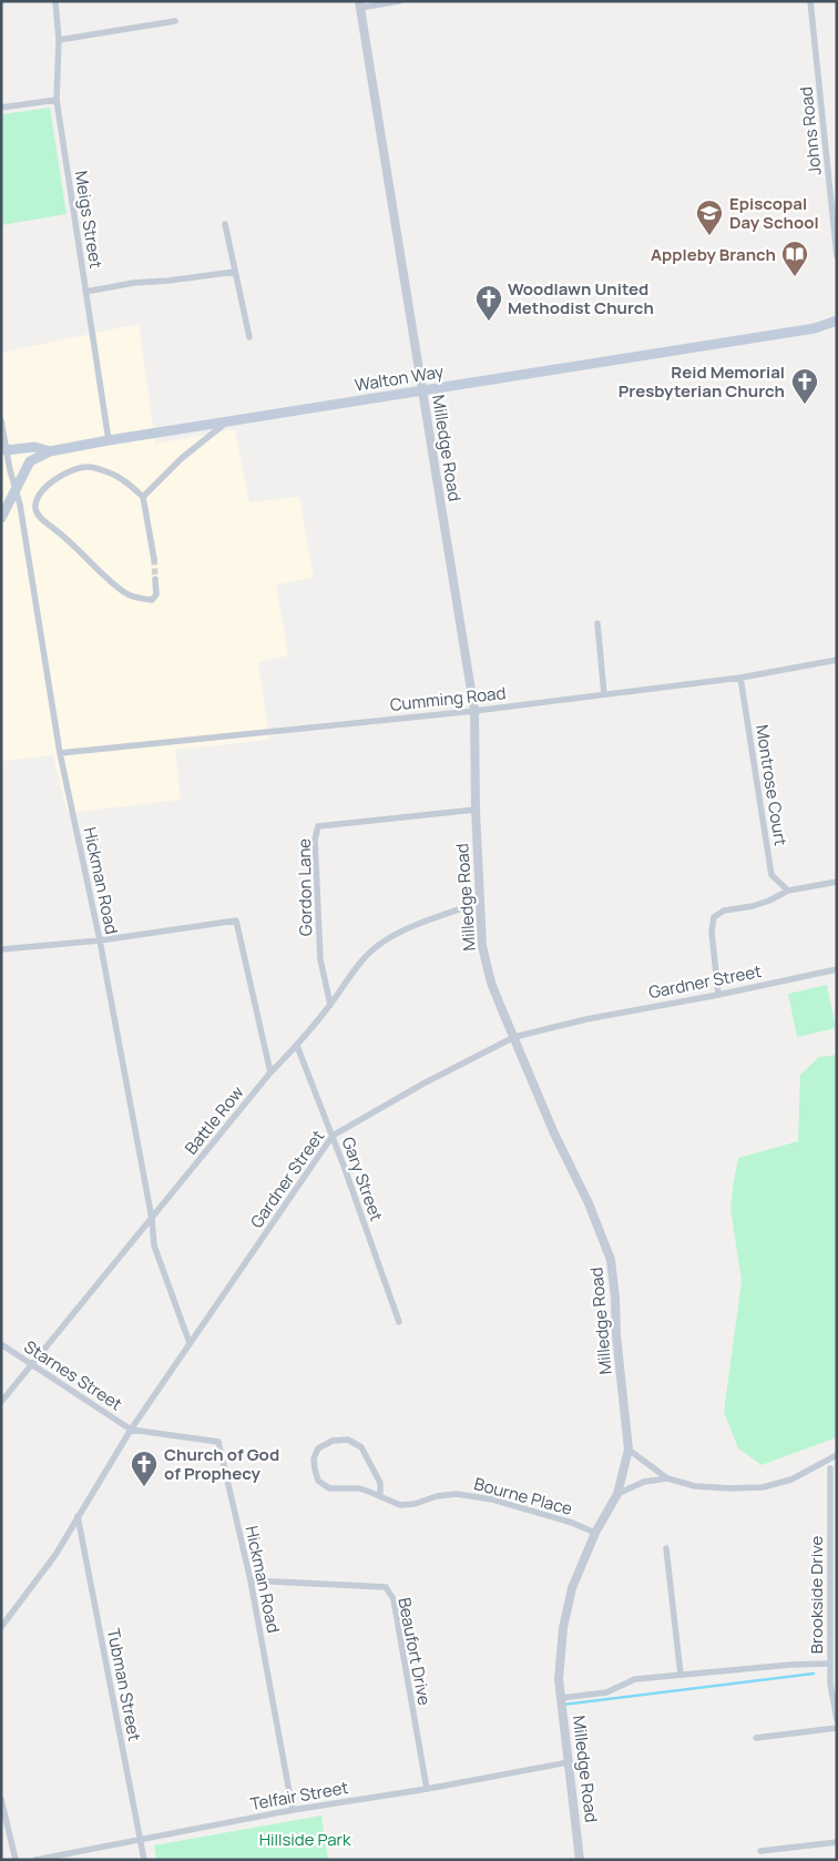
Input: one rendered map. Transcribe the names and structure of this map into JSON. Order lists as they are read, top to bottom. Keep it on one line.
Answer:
{"streets":{"main road":["Walton Way"],"street":["Johns Road","Meigs Street","Milledge Road","Cumming Road","Montrose Court","Hickman Road","Gordon Lane","Gardner Street","Battle Row","Gary Street","Starnes Street","Bourne Place","Brookside Drive","Beaufort Drive","Tubman Street","Telfair Street"]},"crossings":[["Meigs Street","Walton Way"],["Walton Way","Milledge Road"],["Walton Way","Hickman Road"],["Milledge Road","Cumming Road"],["Milledge Road","Gordon Lane"],["Milledge Road","Gardner Street"],["Milledge Road","Battle Row"],["Milledge Road","Bourne Place"],["Milledge Road","Telfair Street"],["Cumming Road","Montrose Court"],["Cumming Road","Hickman Road"],["Hickman Road","Gardner Street"],["Hickman Road","Battle Row"],["Hickman Road","Starnes Street"],["Hickman Road","Beaufort Drive"],["Hickman Road","Telfair Street"],["Gordon Lane","Battle Row"],["Gardner Street","Gary Street"],["Gardner Street","Starnes Street"],["Gardner Street","Tubman Street"],["Battle Row","Gary Street"],["Battle Row","Starnes Street"],["Beaufort Drive","Telfair Street"],["Tubman Street","Telfair Street"]],"parks":["Hillside Park"],"places":{"school or university":["Episcopal Day School"],"library":["Appleby Branch"],"church":["Woodlawn United Methodist Church","Reid Memorial Presbyterian Church","Church of God of Prophecy"]}}
